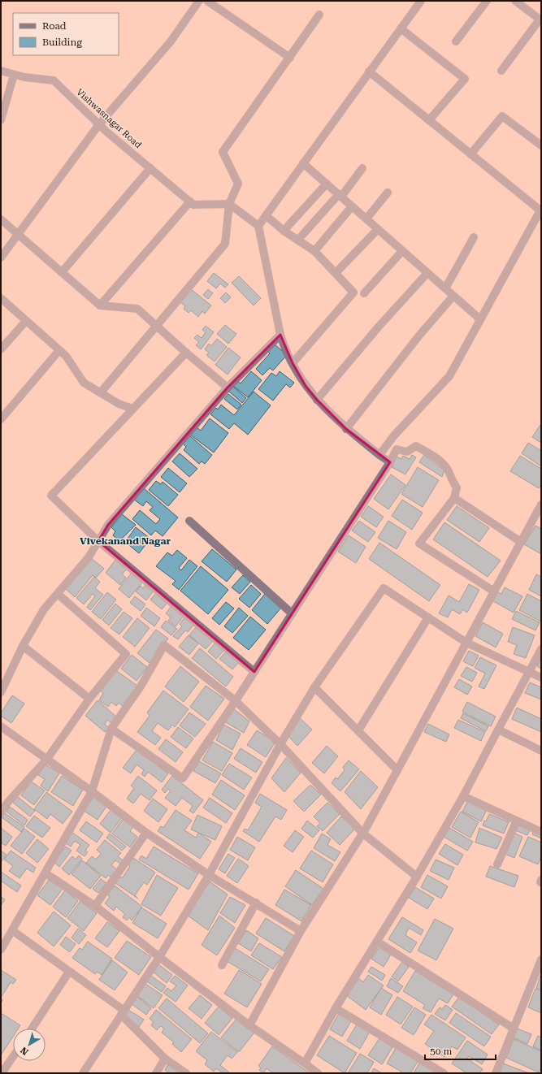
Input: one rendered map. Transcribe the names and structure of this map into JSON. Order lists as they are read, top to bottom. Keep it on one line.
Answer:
{"streets":{"street":["Vishwasnagar Road"]},"districts":["Vivekanand Nagar"],"legend":["Road","Building"],"scale_bar":"50 m","north":"bottom left"}
